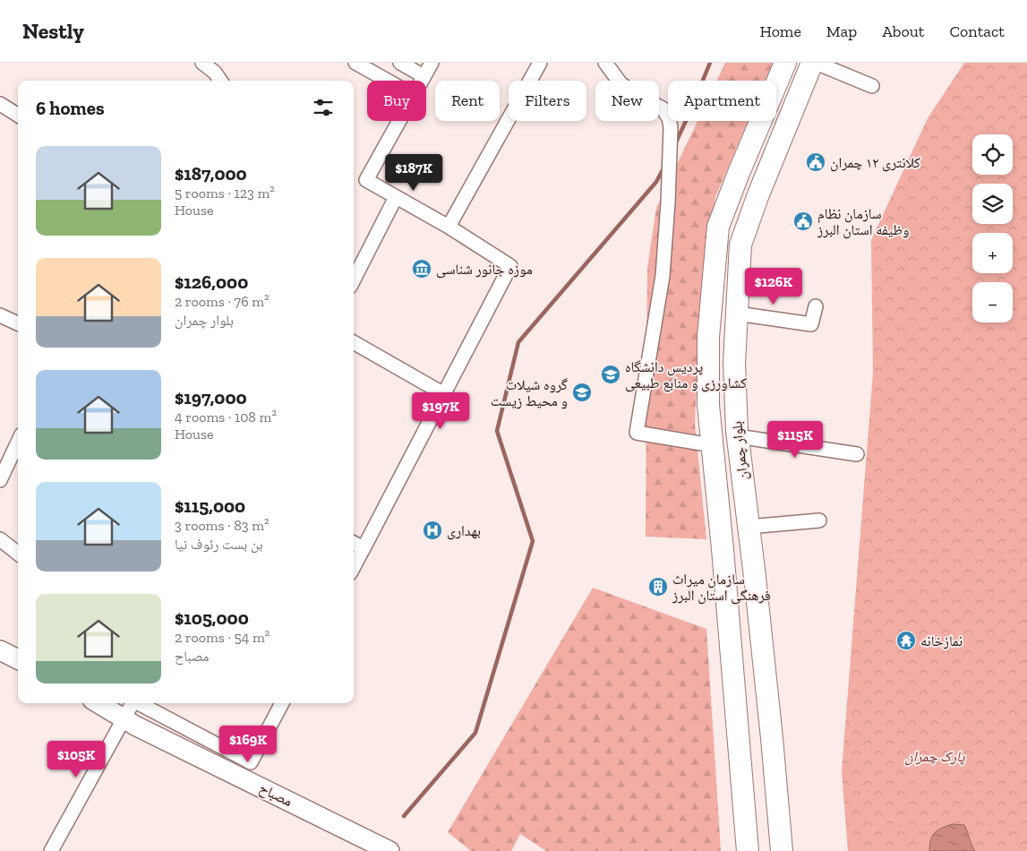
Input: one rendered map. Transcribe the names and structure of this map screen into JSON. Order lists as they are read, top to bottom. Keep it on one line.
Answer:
{"streets":{"main road":["بلوار چمران"],"street":["مصباح"]},"parks":["پارک چمران"],"places":{"public building":["کلانتری ۱۲ چمران","سازمان نظام وظیفه استان البرز"],"museum":["موزه جانور شناسی"],"school or university":["پردیس دانشگاه کشاورزی و منابع طبیعی","گروه شیلات و محیط زیست"],"hospital":["بهداری"],"building":["سازمان میراث فرهنگی استان البرز"],"temple":["نمازخانه"]},"page":{"header":"Nestly","nav":["Home","Map","About","Contact"],"chip":["Buy","Rent","Filters","New","Apartment"],"heading":"6 homes","map_buttons":["+","−"],"list":[{"name":"$187,000","note":"5 rooms · 123 m² · House"},{"name":"$126,000","note":"2 rooms · 76 m² · بلوار چمران"},{"name":"$197,000","note":"4 rooms · 108 m² · House"},{"name":"$115,000","note":"3 rooms · 83 m² · بن بست رئوف نیا"},{"name":"$105,000","note":"2 rooms · 54 m² · مصباح"}],"price":["$187K","$126K","$197K","$115K","$169K","$105K"]}}
